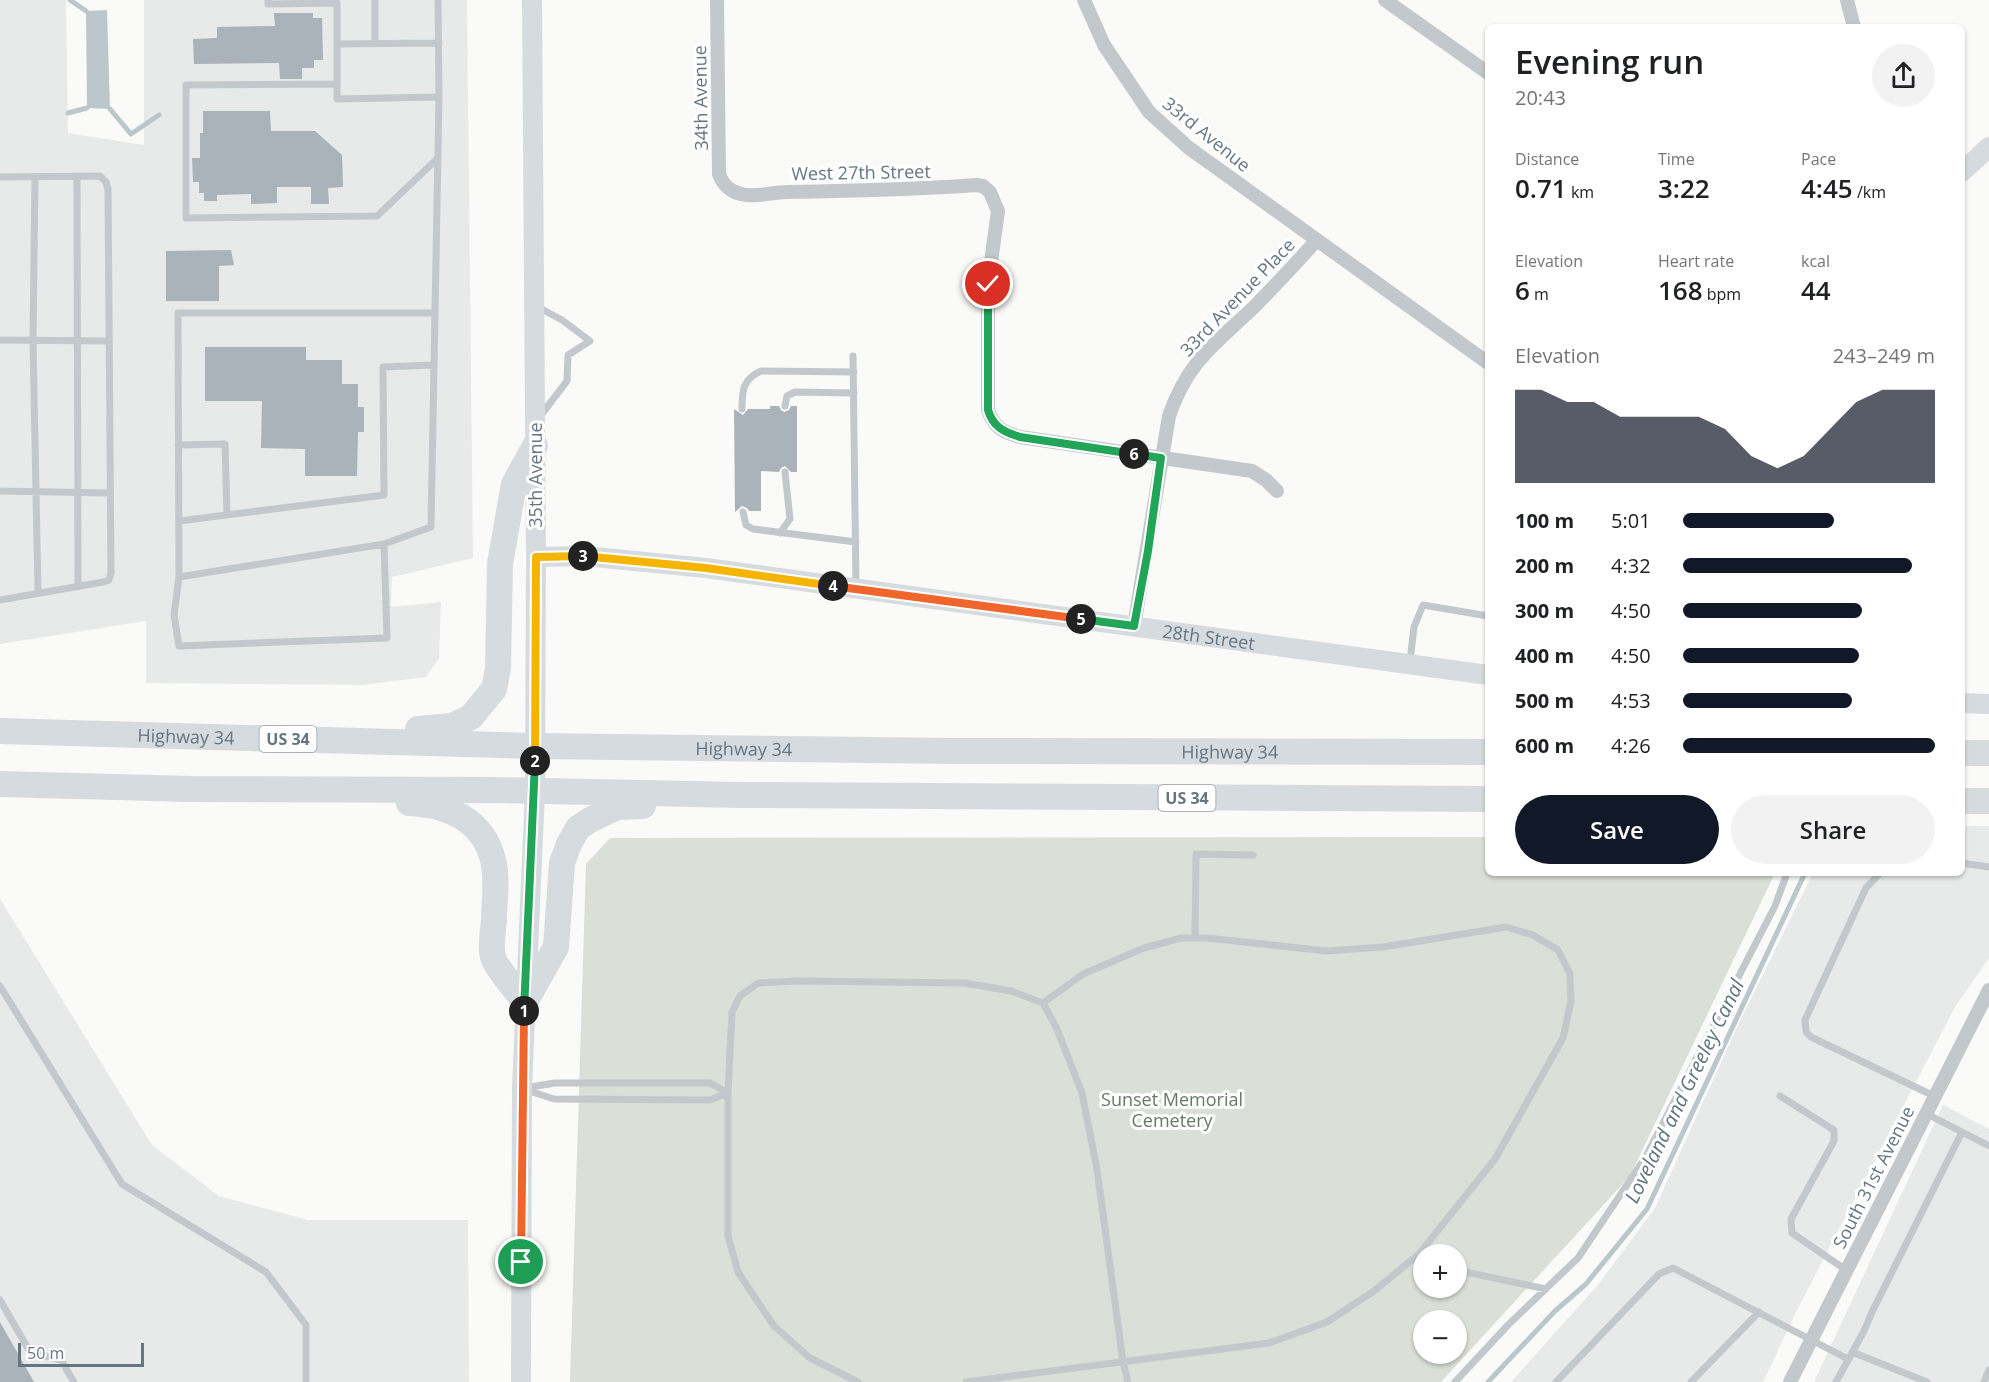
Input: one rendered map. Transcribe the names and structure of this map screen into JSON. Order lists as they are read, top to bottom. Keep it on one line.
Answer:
{"streets":{"highway":["Highway 34","US 34"],"main road":["35th Avenue","28th Street"],"street":["34th Avenue","33rd Avenue","West 27th Street","33rd Avenue Place","South 31st Avenue"]},"crossings":[["34th Avenue","West 27th Street"],["33rd Avenue","33rd Avenue Place"],["West 27th Street","33rd Avenue Place"],["33rd Avenue Place","28th Street"],["35th Avenue","28th Street"],["35th Avenue","Highway 34"],["35th Avenue","US 34"]],"water":["Loveland and Greeley Canal"],"parks":["Sunset Memorial Cemetery"],"scale_bar":"50 m","page":{"heading":["Evening run","20:43"],"stats":[["Distance","0.71 km"],["Time","3:22"],["Pace","4:45 /km"],["Elevation","6 m"],["Heart rate","168 bpm"],["kcal","44"]],"chart":["Elevation","243–249 m"],"pins":["6","3","4","5","2","1"],"list":[{"name":"100 m","note":"5:01"},{"name":"200 m","note":"4:32"},{"name":"300 m","note":"4:50"},{"name":"400 m","note":"4:50"},{"name":"500 m","note":"4:53"},{"name":"600 m","note":"4:26"}],"buttons":["Save","Share"],"map_buttons":["+","−"],"scale":"50 m"}}
